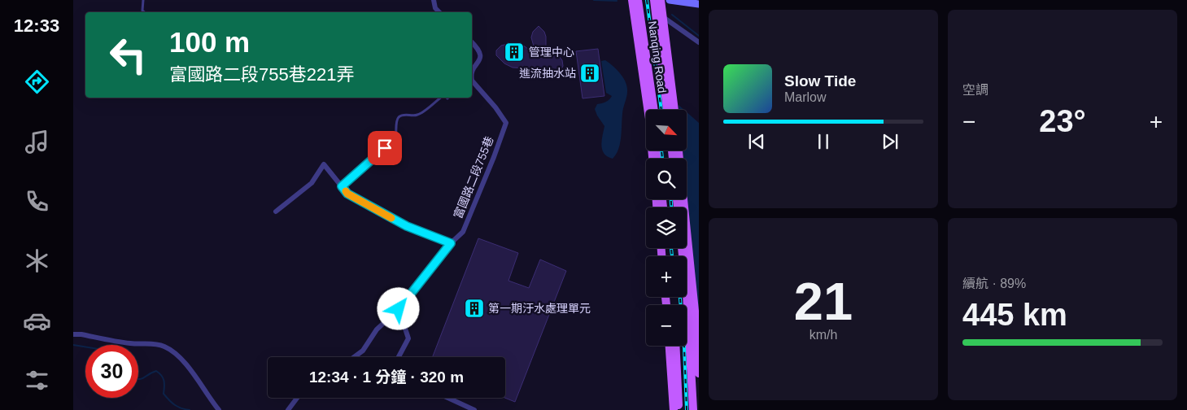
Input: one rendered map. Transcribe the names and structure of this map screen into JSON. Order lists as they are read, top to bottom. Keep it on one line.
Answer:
{"streets":{"main road":["Nanqing Road"],"street":["富國路二段755巷"]},"places":{"building":["管理中心","進流抽水站","第一期汙水處理單元"]},"north":"bottom right","page":{"tabs":"12:33","tile":["空調",["21","km/h"],["續航 · 89%","445 km"]],"turn":["100 m","富國路二段755巷221弄"],"song":["Slow Tide","Marlow"],"heat":["−","23°","+"],"map_buttons":["+","−"],"limit":"30","trip":"12:34 · 1 分鐘 · 320 m"}}
